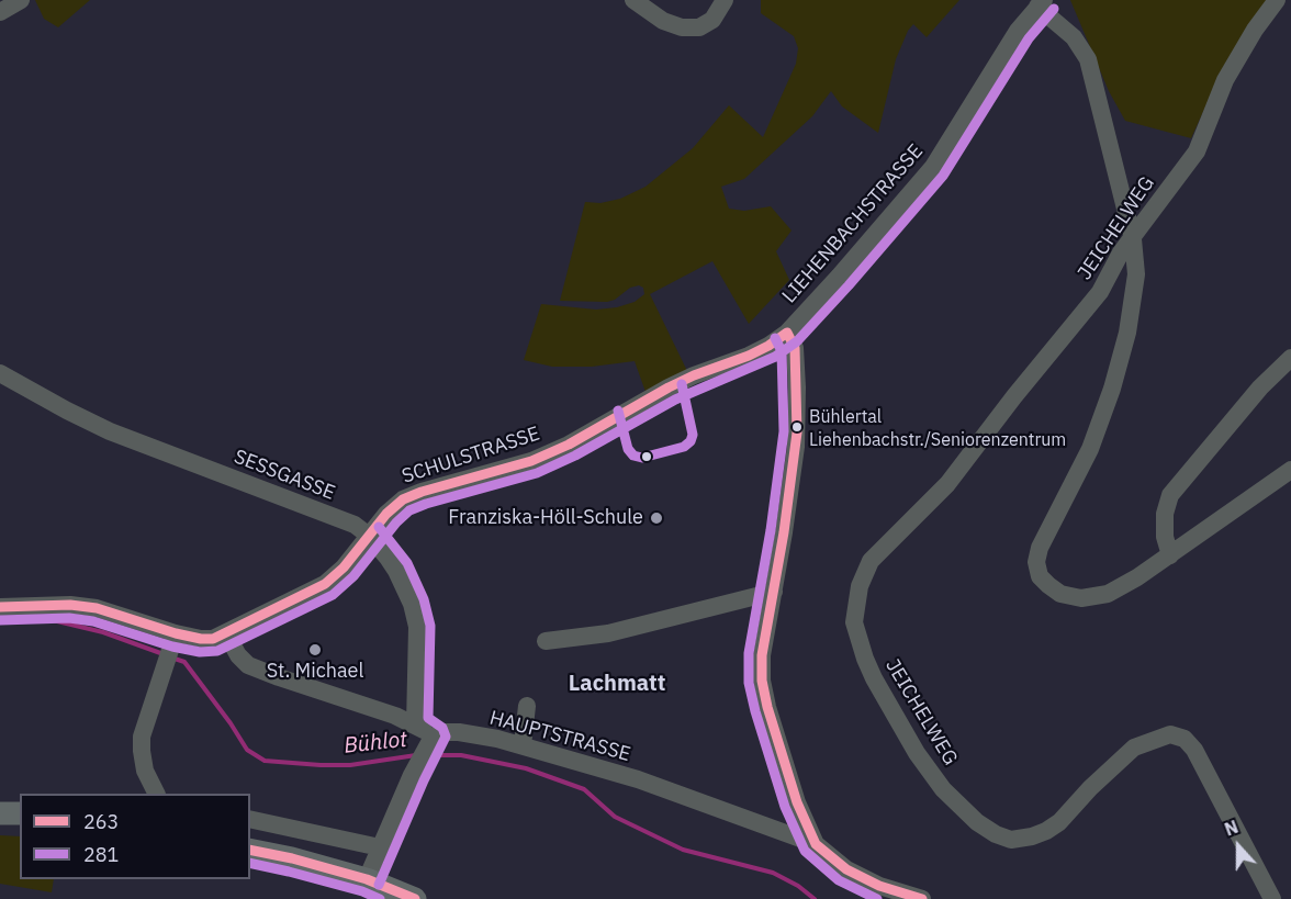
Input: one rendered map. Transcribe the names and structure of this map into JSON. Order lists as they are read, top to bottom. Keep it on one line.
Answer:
{"streets":{"street":["LIEHENBACHSTRASSE","JEICHELWEG","SCHULSTRASSE","SESSGASSE","HAUPTSTRASSE"]},"crossings":[["LIEHENBACHSTRASSE","SCHULSTRASSE"],["LIEHENBACHSTRASSE","HAUPTSTRASSE"],["SCHULSTRASSE","SESSGASSE"]],"districts":["Lachmatt"],"water":["Bühlot"],"places":["Bühlertal Liehenbachstr./Seniorenzentrum","Franziska-Höll-Schule","St. Michael"],"lines":["transit line 281","transit line 263"],"legend":["263","281"],"north":"top"}
